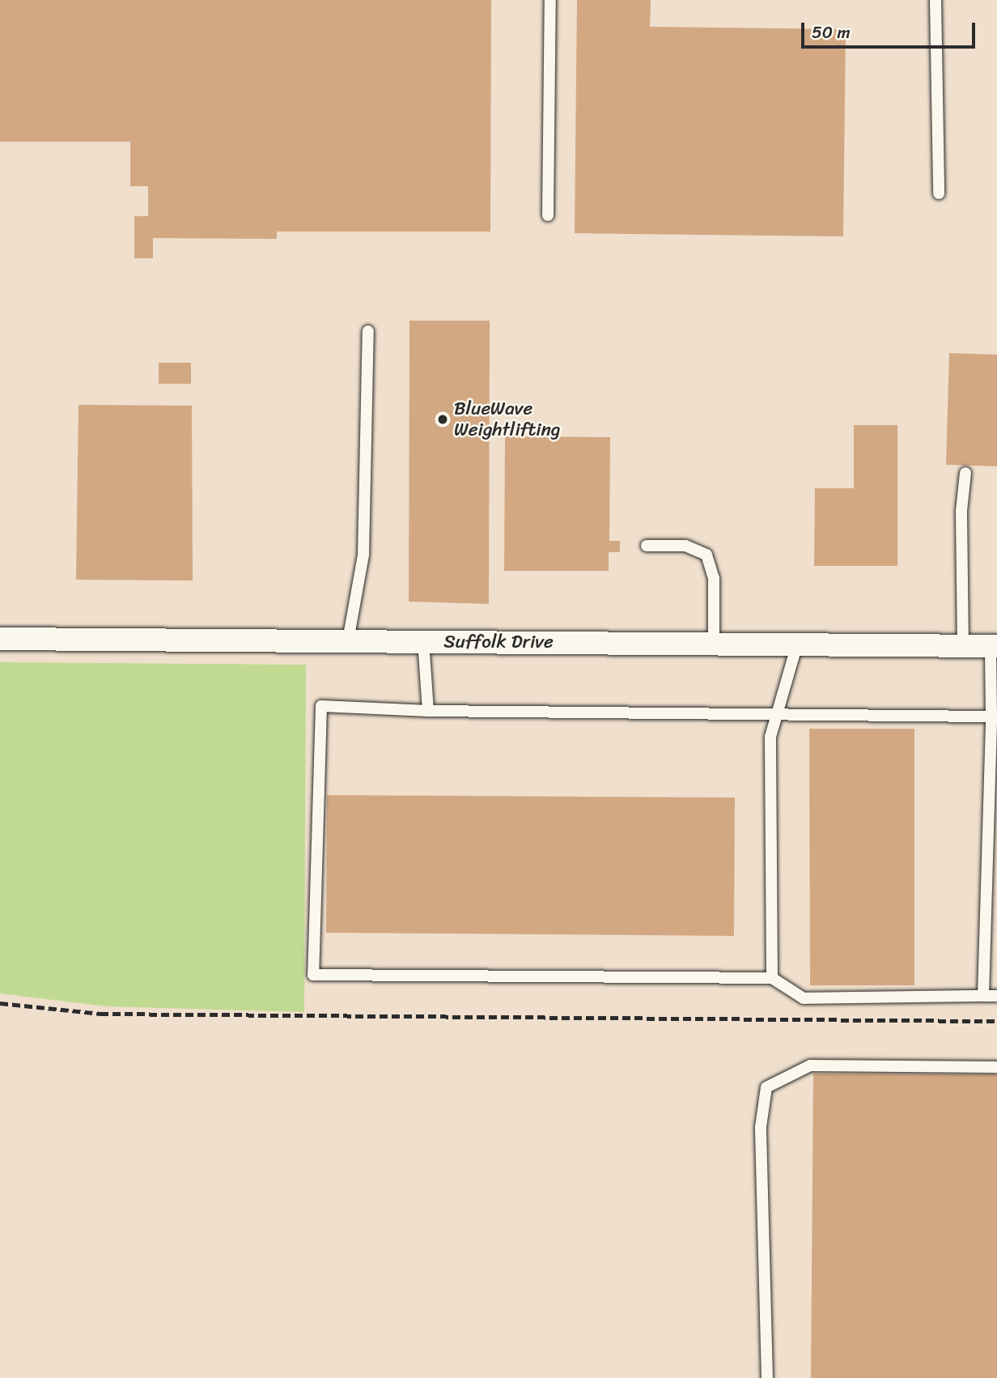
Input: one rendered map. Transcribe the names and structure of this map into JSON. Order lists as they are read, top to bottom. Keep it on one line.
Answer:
{"streets":{"street":["Suffolk Drive"]},"places":["BlueWave Weightlifting"],"scale_bar":"50 m"}
